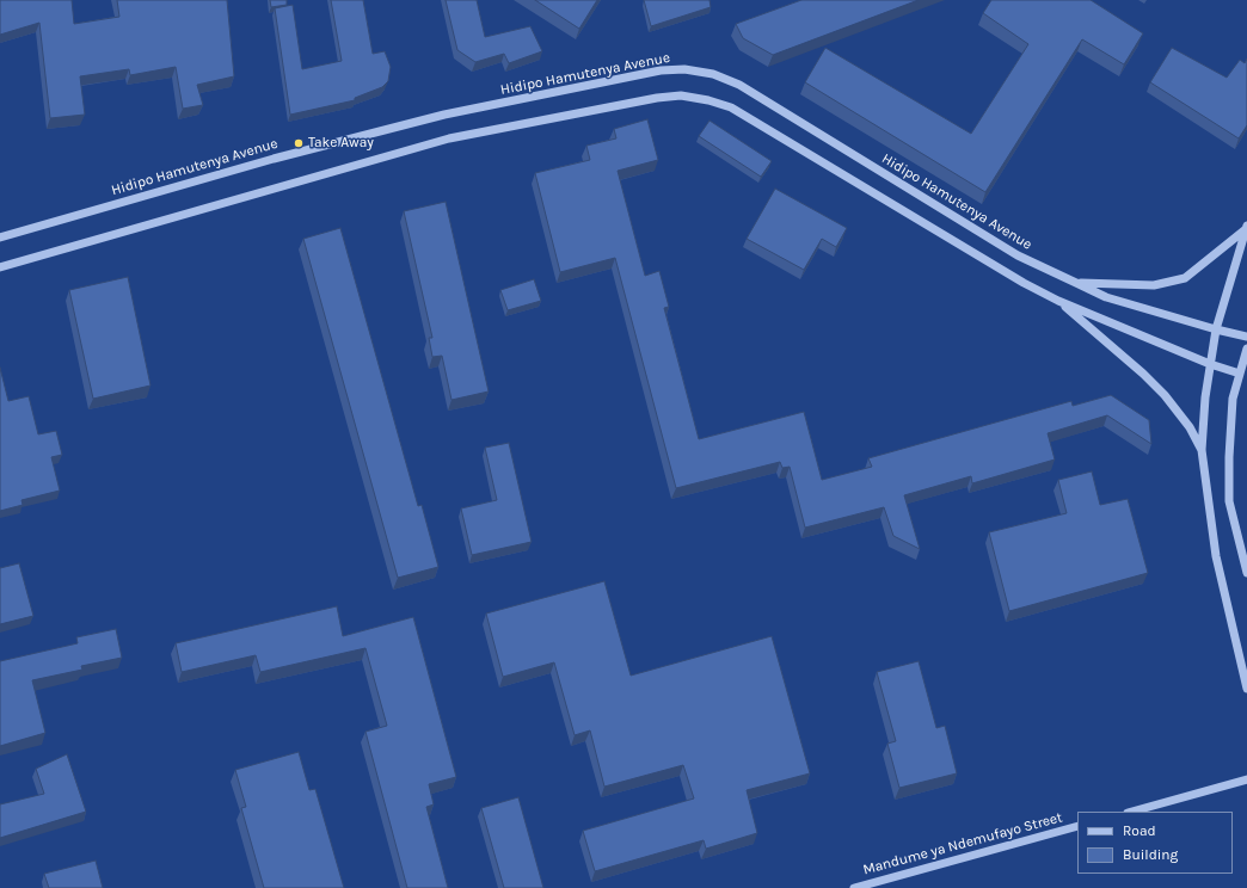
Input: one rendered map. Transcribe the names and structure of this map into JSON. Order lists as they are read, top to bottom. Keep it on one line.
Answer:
{"streets":{"street":["Hidipo Hamutenya Avenue","Mandume ya Ndemufayo Street"]},"places":["Take Away"],"legend":["Road","Building"]}
